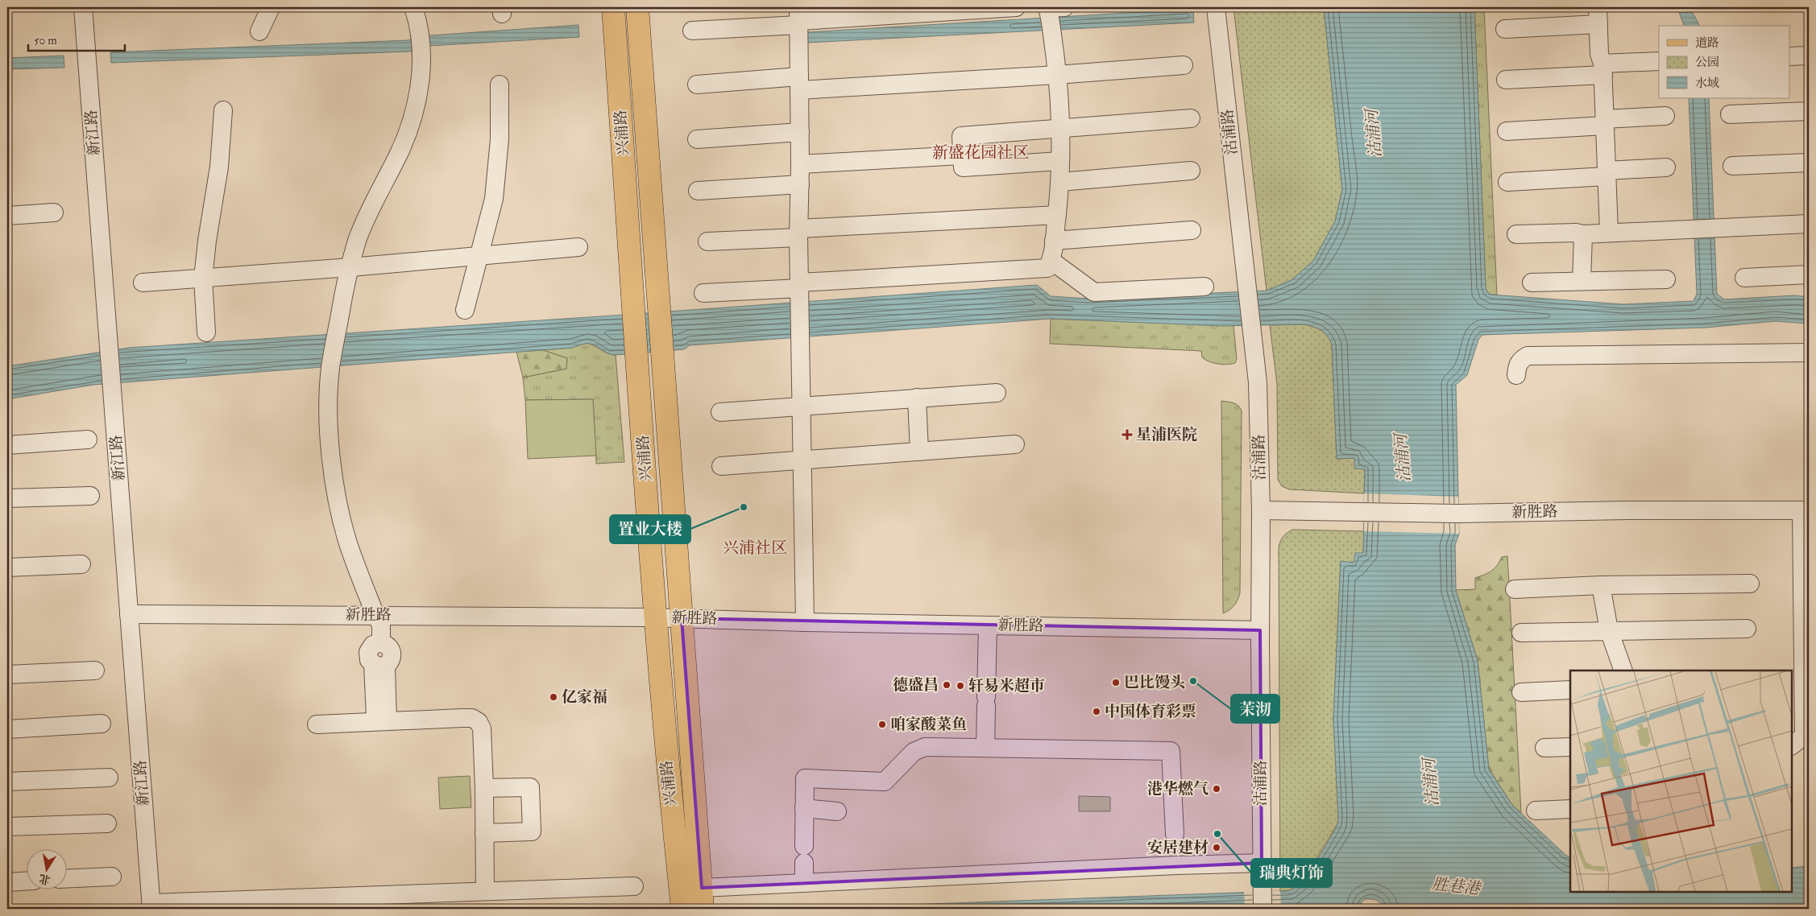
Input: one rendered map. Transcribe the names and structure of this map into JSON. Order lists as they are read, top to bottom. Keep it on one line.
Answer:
{"streets":{"main road":["兴浦路"],"street":["沽浦路","新江路","新胜路"]},"crossings":[["沽浦路","新胜路"],["新江路","新胜路"],["兴浦路","新胜路"]],"districts":["新盛花园社区","兴浦社区"],"water":["沽浦河","胜巷港"],"places":{"health":["星浦医院"],"other":["置业大楼","茉沏","巴比馒头","德盛昌","轩易米超市","亿家福","中国体育彩票","咱家酸菜鱼","港华燃气","瑞典灯饰","安居建材"]},"legend":["道路","公园","水域"],"scale_bar":"50 m","north":"bottom"}
